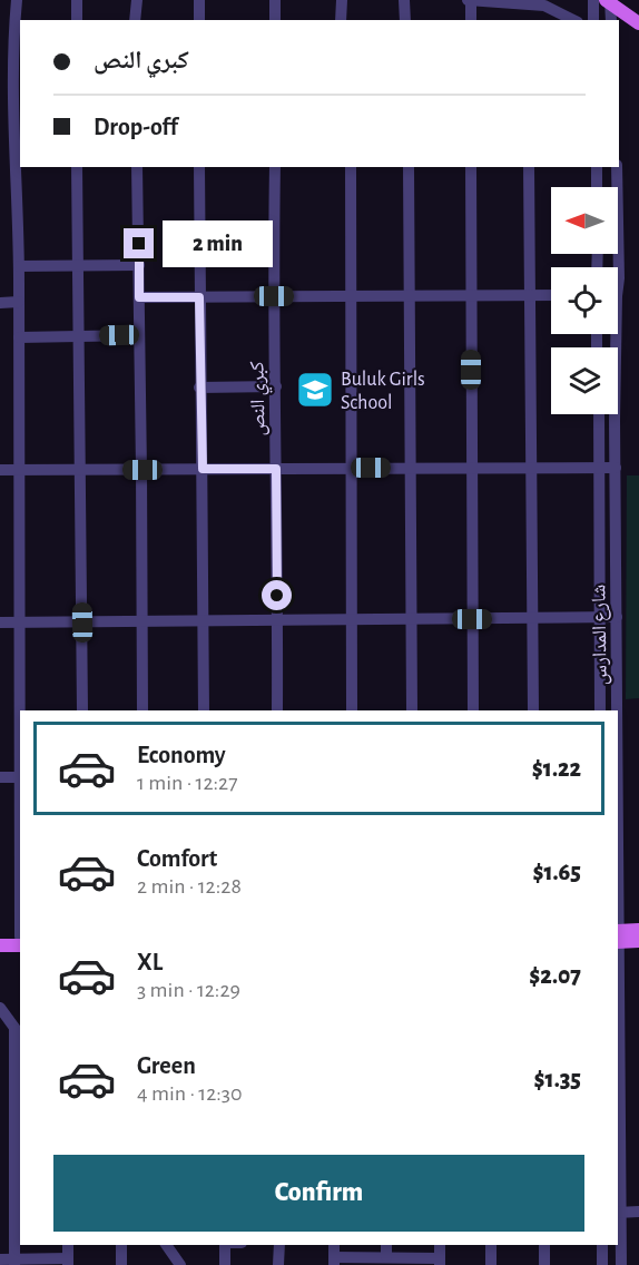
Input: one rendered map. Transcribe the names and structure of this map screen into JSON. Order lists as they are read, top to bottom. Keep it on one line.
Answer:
{"streets":{"street":["كبري النص","شارع المدارس"]},"places":{"school or university":["Buluk Girls School"]},"north":"left","page":{"banner":["كبري النص","Drop-off"],"bubble":"2 min","list":[{"name":"Economy","note":"1 min · 12:27","value":"$1.22"},{"name":"Comfort","note":"2 min · 12:28","value":"$1.65"},{"name":"XL","note":"3 min · 12:29","value":"$2.07"},{"name":"Green","note":"4 min · 12:30","value":"$1.35"}],"buttons":"Confirm"}}
